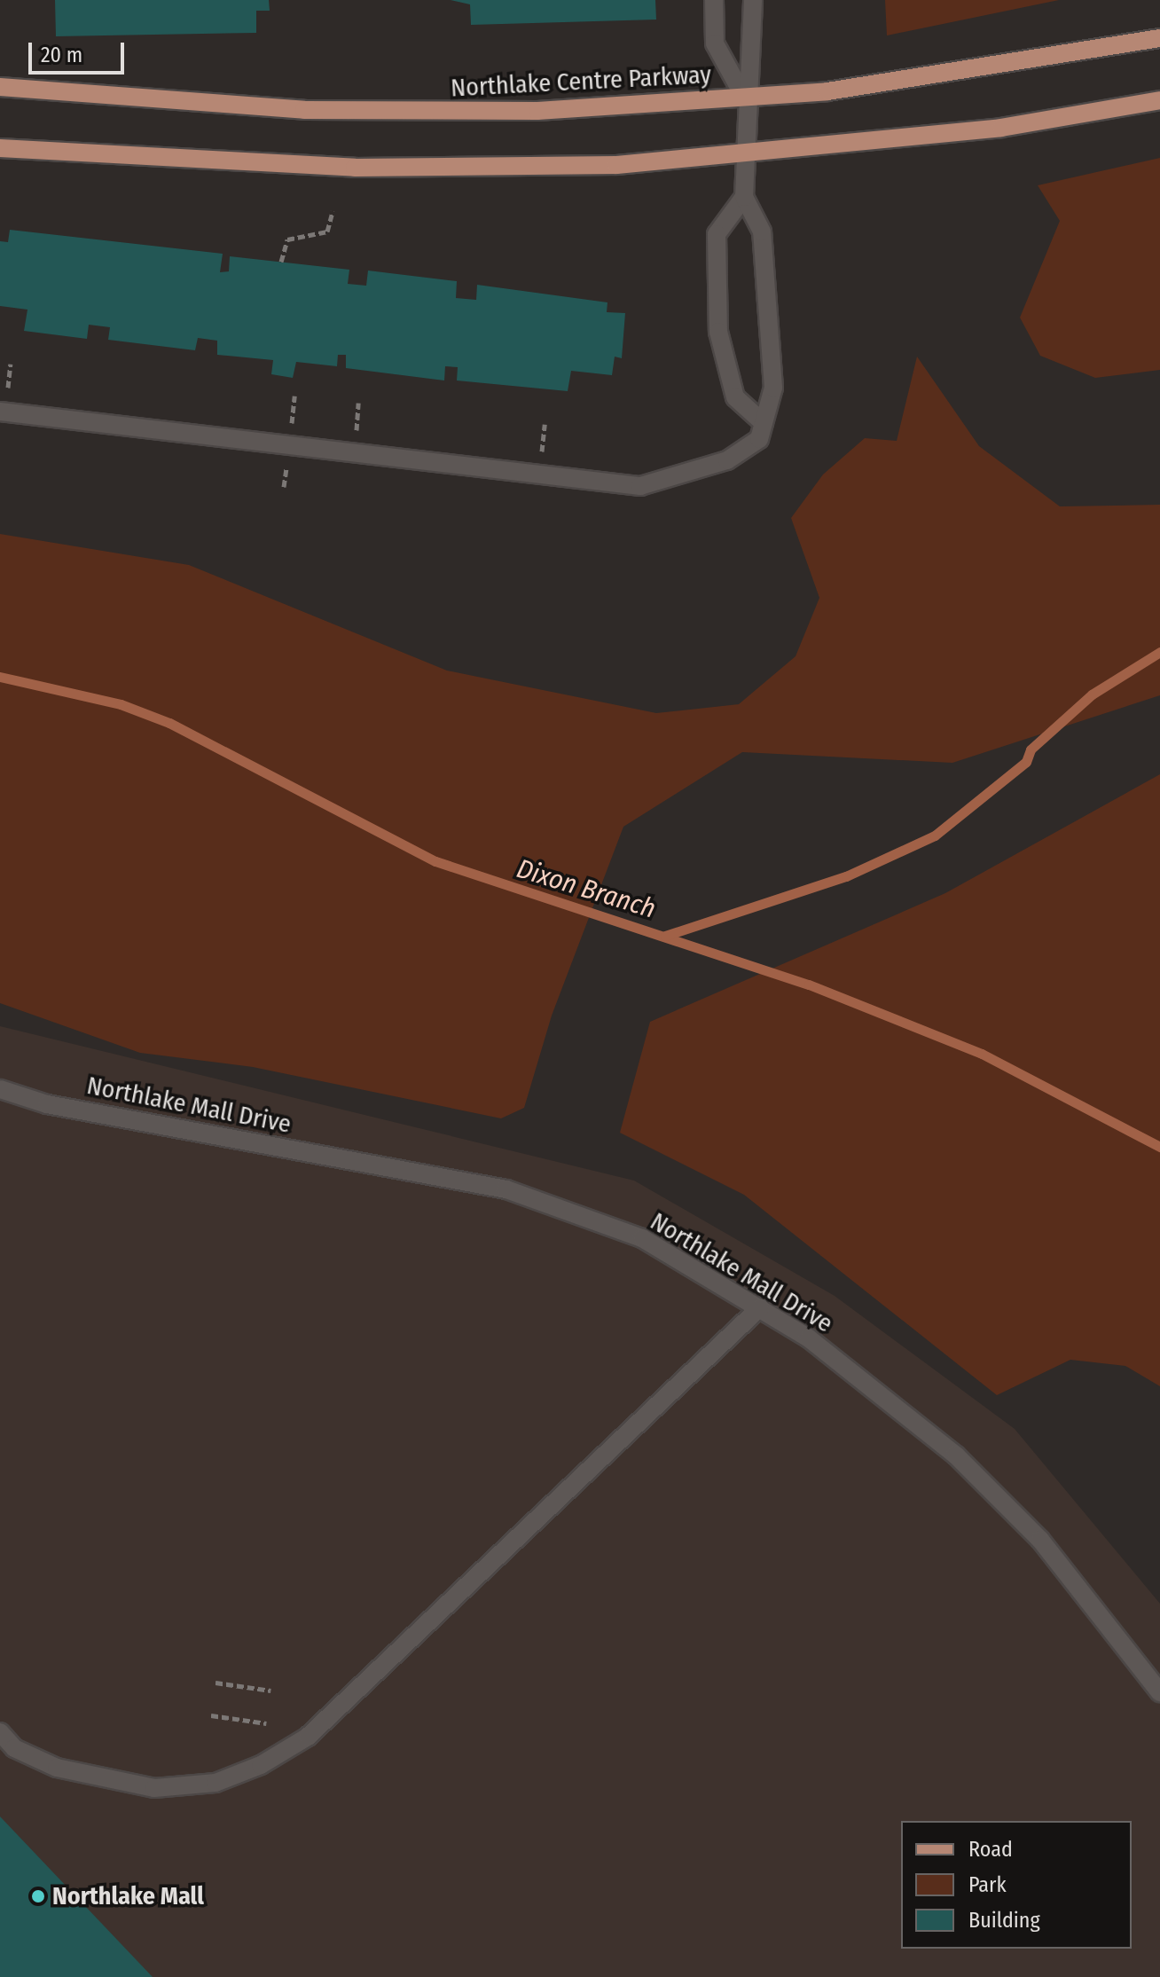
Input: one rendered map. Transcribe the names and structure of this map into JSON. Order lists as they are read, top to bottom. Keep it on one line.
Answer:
{"streets":{"main road":["Northlake Centre Parkway"],"street":["Northlake Mall Drive"]},"water":["Dixon Branch"],"places":["Northlake Mall"],"legend":["Road","Park","Building"],"scale_bar":"20 m"}
